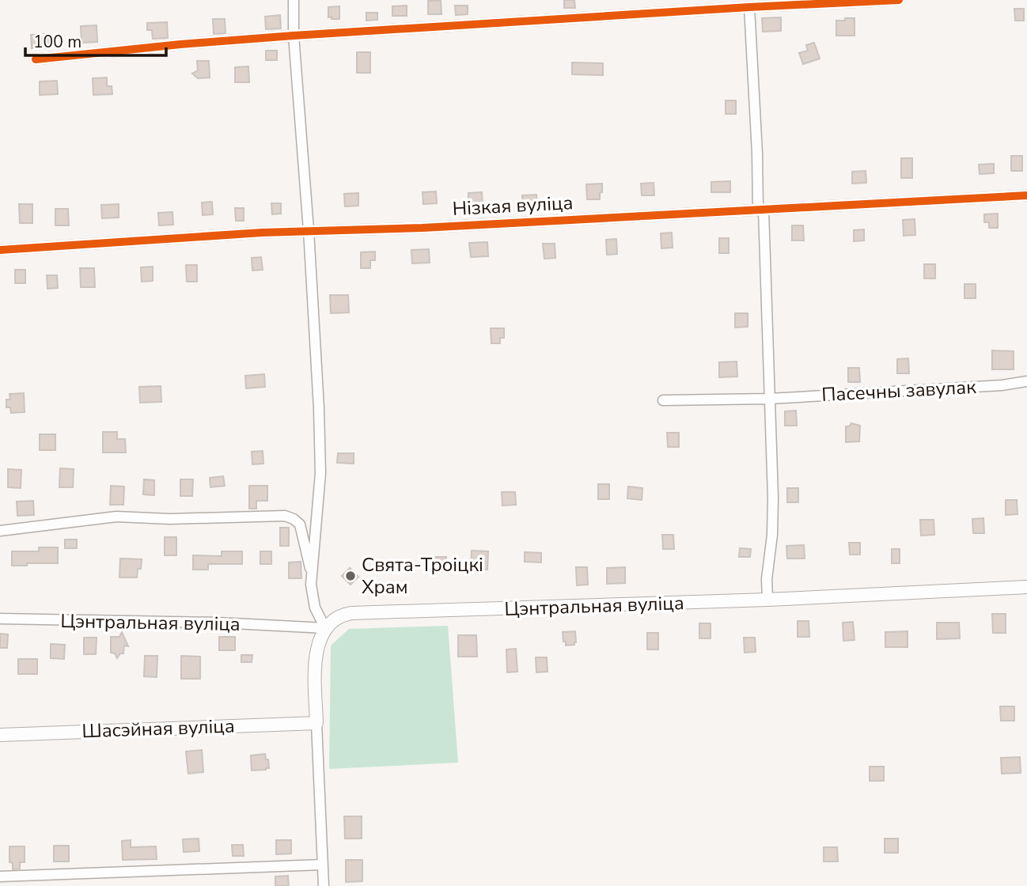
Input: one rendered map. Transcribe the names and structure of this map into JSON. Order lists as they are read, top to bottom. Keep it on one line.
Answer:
{"streets":{"main road":["Цэнтральная вуліца","Шасэйная вуліца"],"street":["Нізкая вуліца","Пасечны завулак"]},"places":["Свята-Троіцкі Храм"],"scale_bar":"100 m"}
